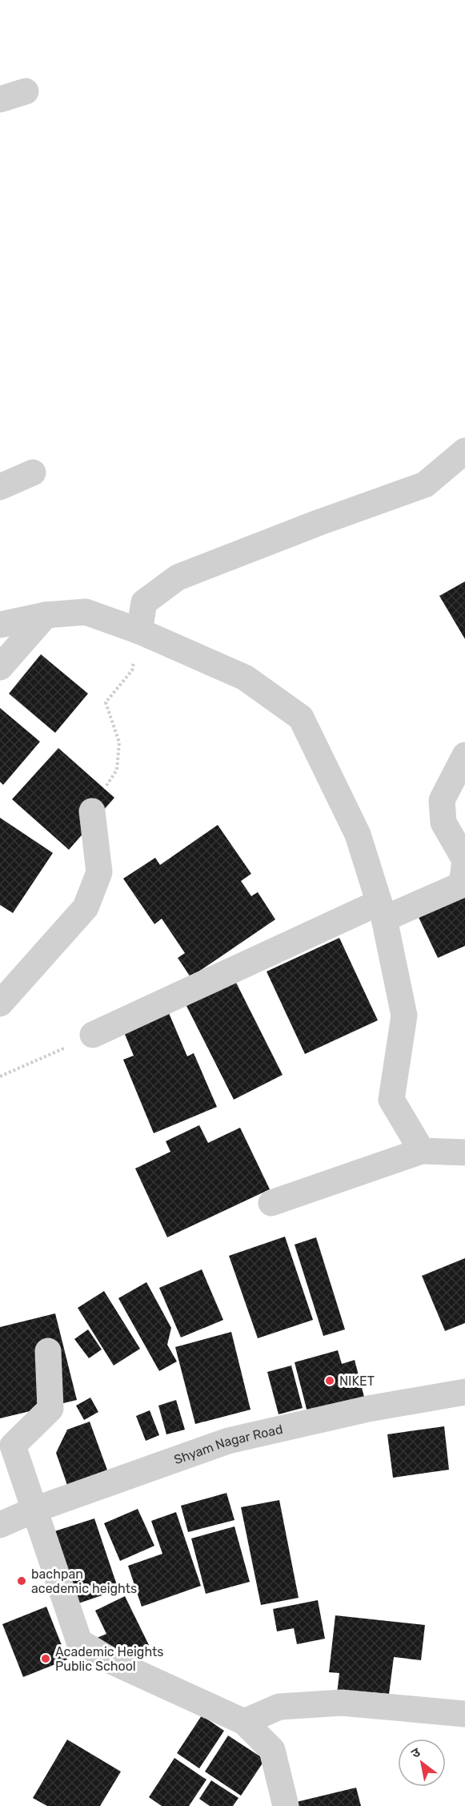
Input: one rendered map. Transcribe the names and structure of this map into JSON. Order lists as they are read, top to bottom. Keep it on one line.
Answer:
{"streets":{"street":["Shyam Nagar Road"]},"places":["NIKET","bachpan acedemic heights","Academic Heights Public School"],"north":"top left"}
